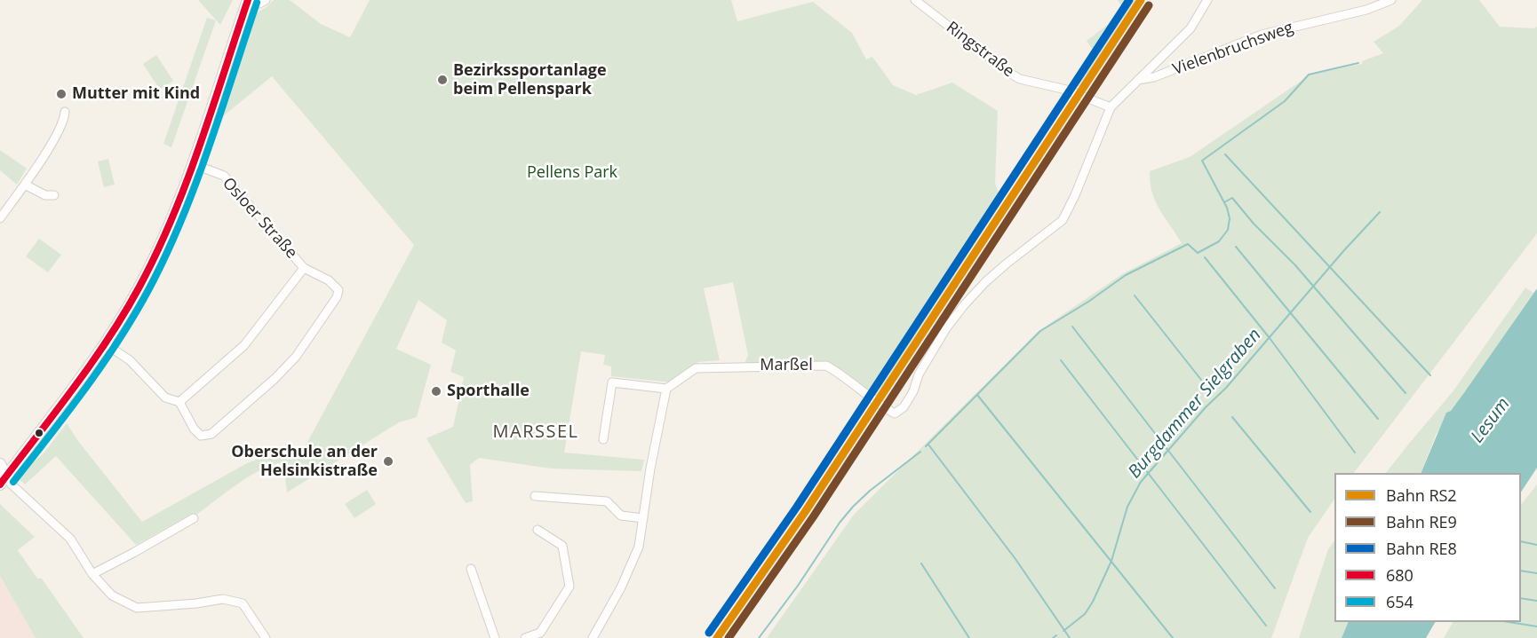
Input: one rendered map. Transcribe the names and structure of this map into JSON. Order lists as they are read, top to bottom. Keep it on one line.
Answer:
{"streets":{"street":["Vielenbruchsweg","Ringstraße","Osloer Straße","Marßel"]},"crossings":[["Ringstraße","Marßel"]],"districts":["MARSSEL"],"water":["Burgdammer Sielgraben","Lesum"],"parks":["Pellens Park"],"places":["Bezirkssportanlage beim Pellenspark","Mutter mit Kind","Sporthalle","Oberschule an der Helsinkistraße"],"lines":["rail line RS2","rail line RE8","transit line 680","transit line 654","rail line RE9"],"legend":["Bahn RS2","Bahn RE9","Bahn RE8","680","654"]}
